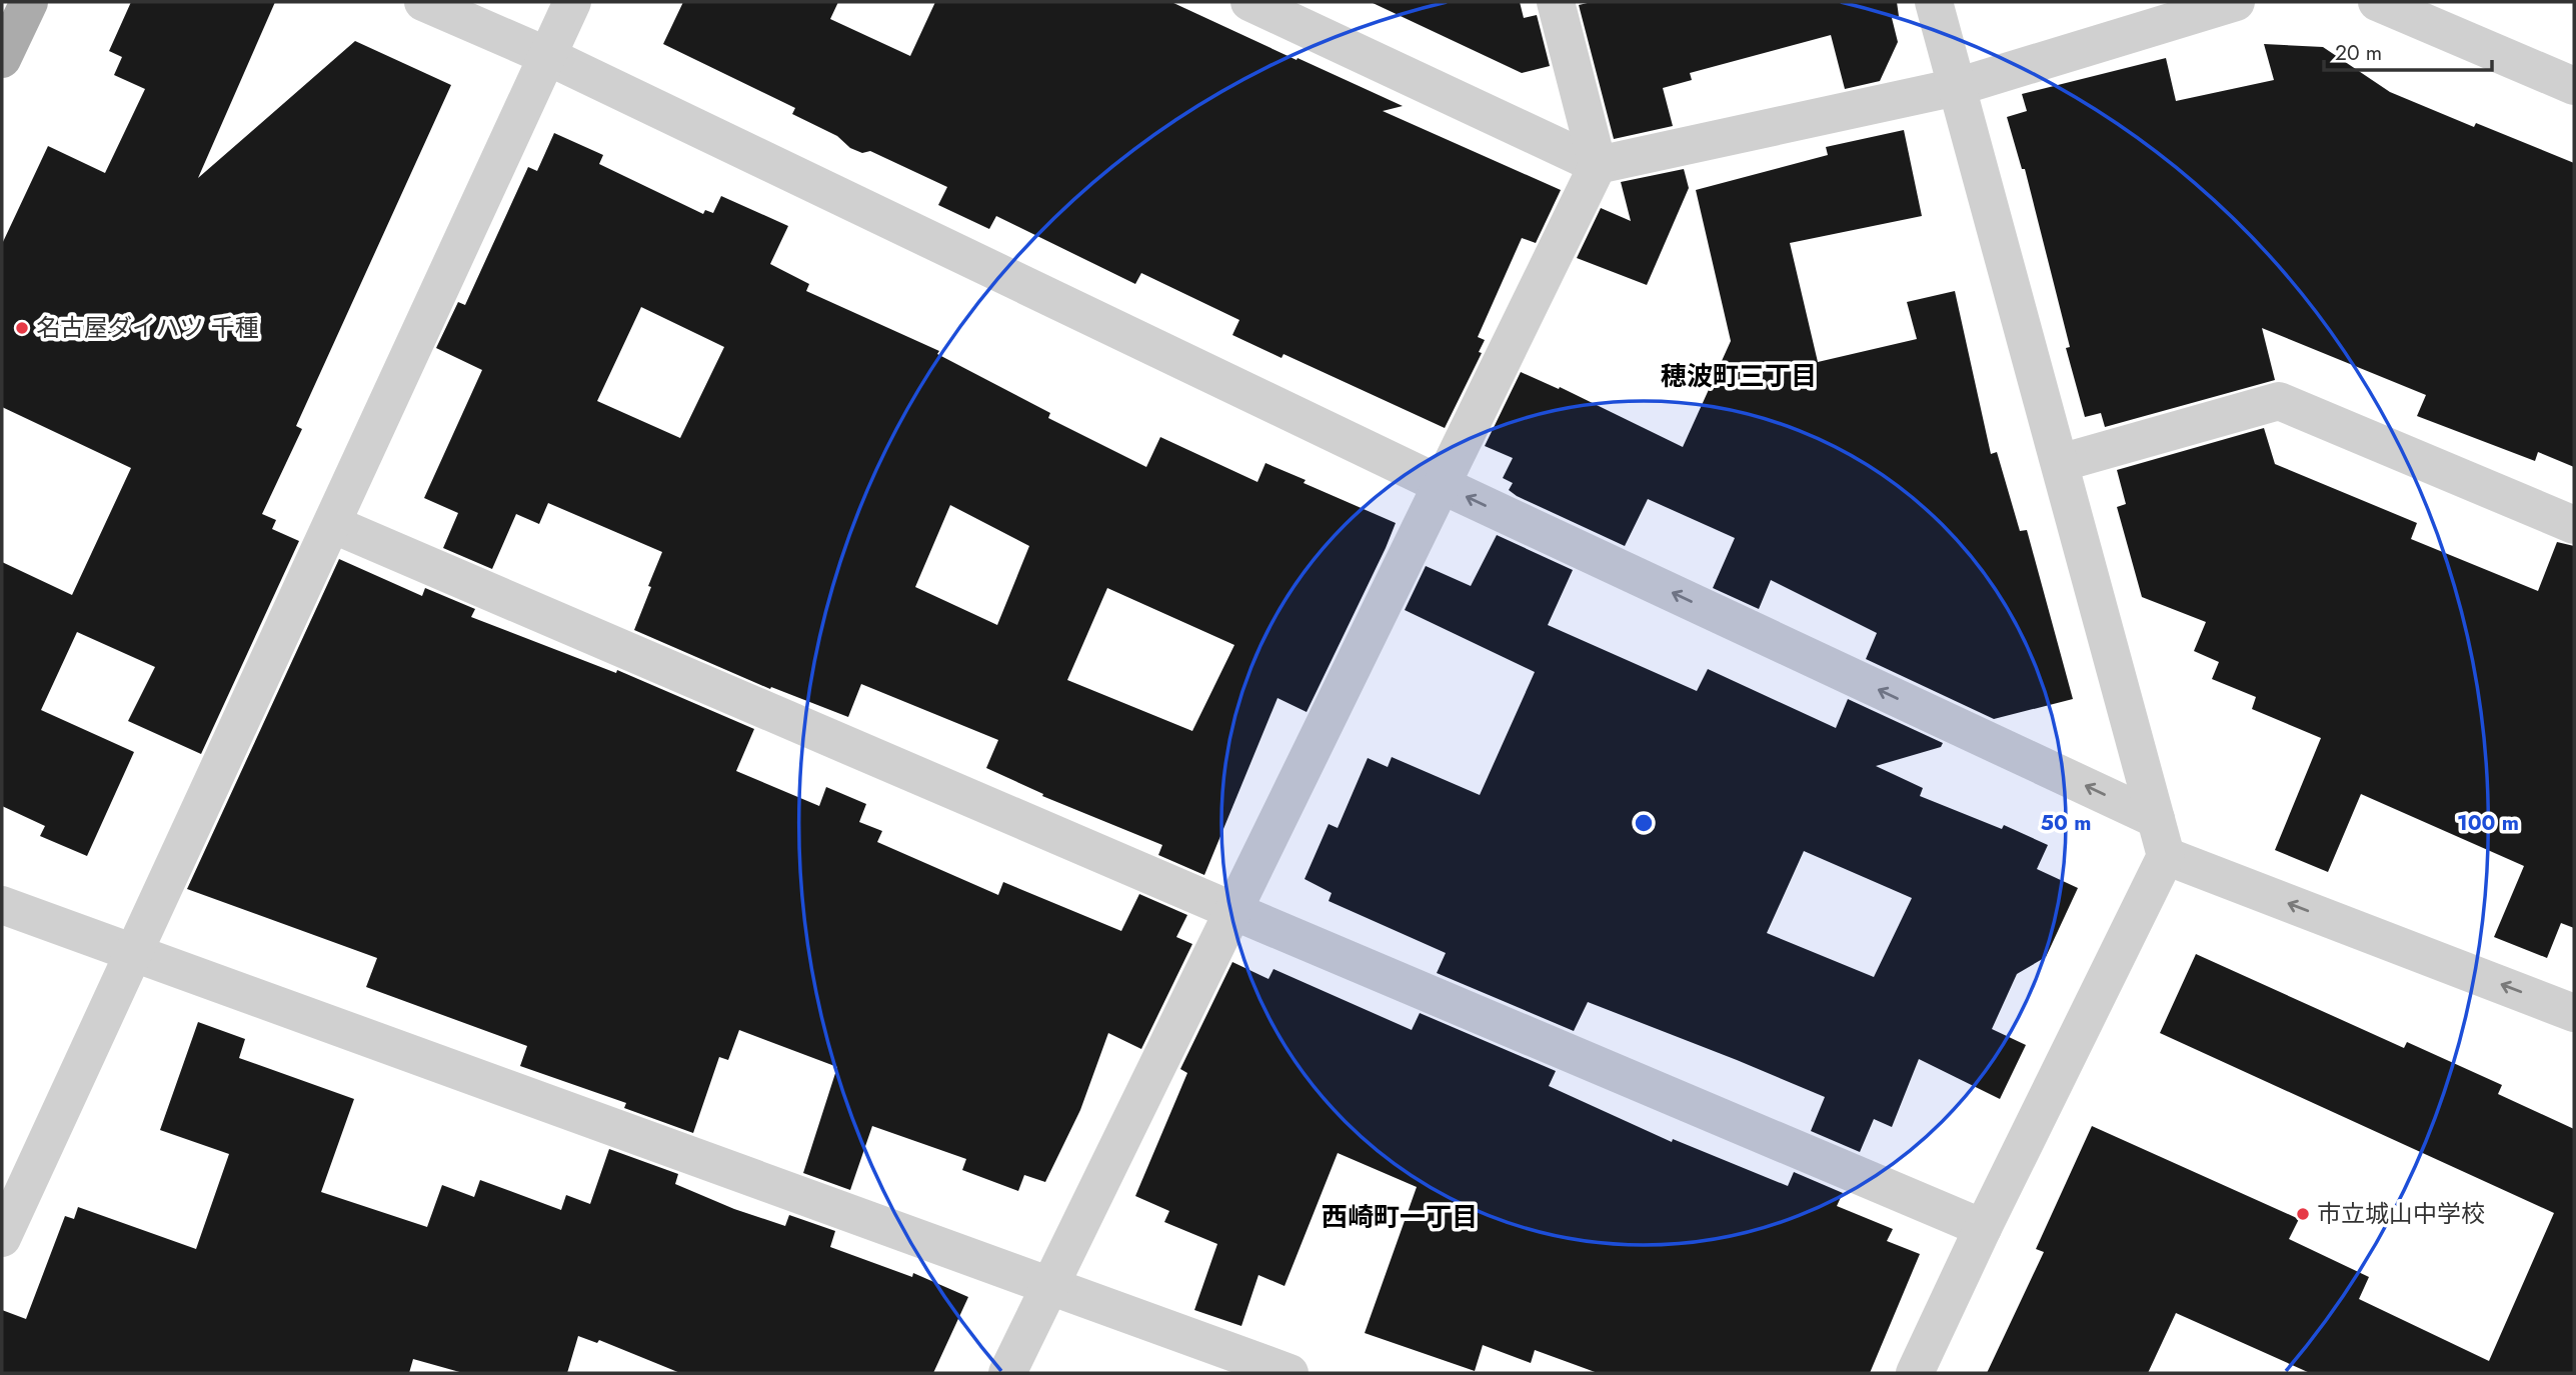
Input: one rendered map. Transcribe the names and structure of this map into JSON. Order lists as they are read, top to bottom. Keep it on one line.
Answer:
{"districts":["穂波町三丁目","西崎町一丁目"],"places":["名古屋ダイハツ 千種","市立城山中学校"],"scale_bar":"20 m","rings":["50 m","100 m"]}
